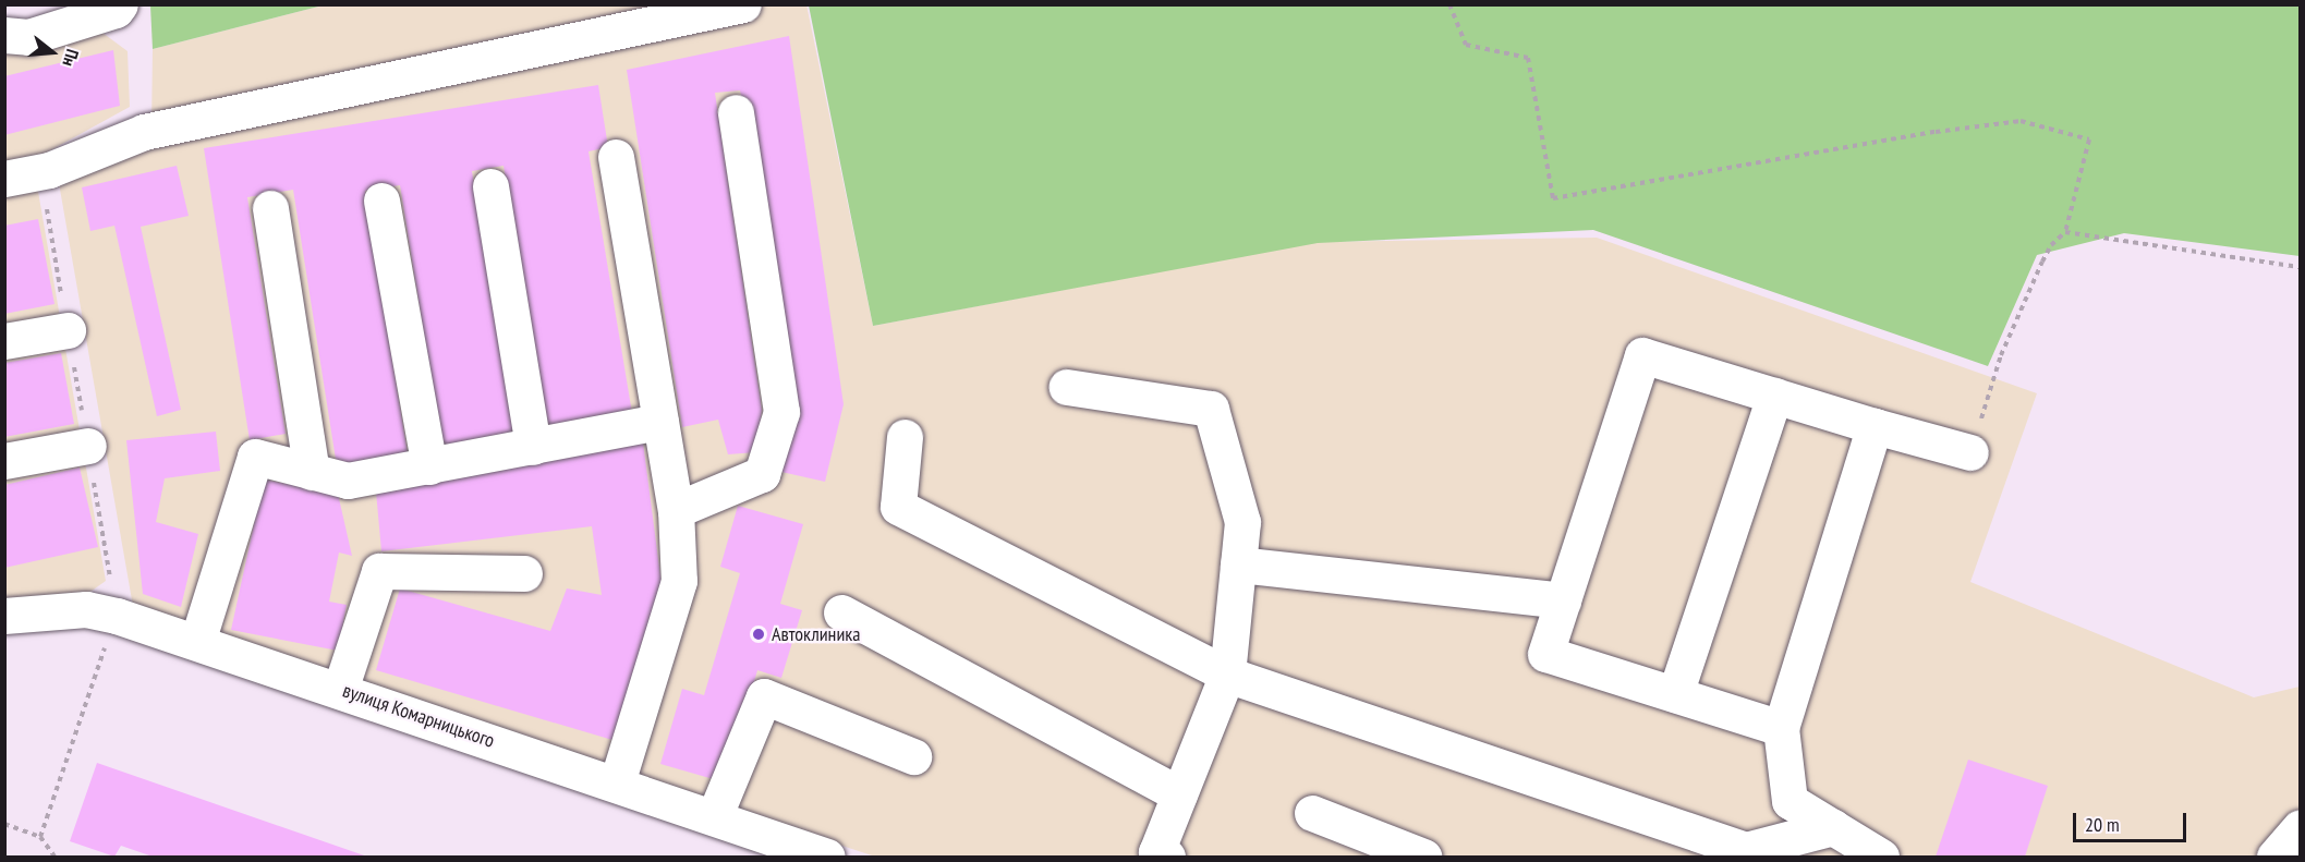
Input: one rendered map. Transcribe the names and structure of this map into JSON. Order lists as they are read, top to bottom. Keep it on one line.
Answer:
{"streets":{"street":["вулиця Комарницького"]},"places":["Автоклиника"],"scale_bar":"20 m","north":"right"}
